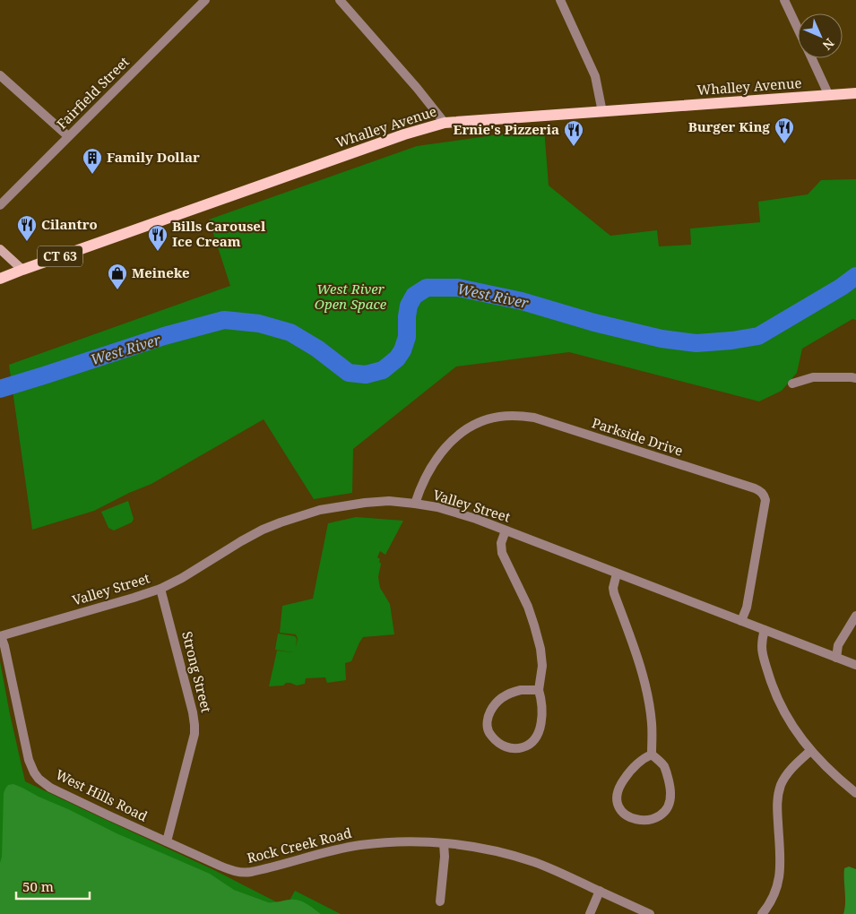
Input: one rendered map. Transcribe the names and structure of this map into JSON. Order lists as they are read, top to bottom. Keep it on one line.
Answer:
{"streets":{"main road":["Whalley Avenue","CT 63"],"street":["Fairfield Street","Parkside Drive","Valley Street","Strong Street","West Hills Road","Rock Creek Road"]},"crossings":[["Parkside Drive","Valley Street"],["Valley Street","Strong Street"],["Valley Street","West Hills Road"],["Strong Street","West Hills Road"],["West Hills Road","Rock Creek Road"]],"water":["West River"],"parks":["West River Open Space"],"places":{"restaurant":["Burger King","Ernie's Pizzeria","Cilantro","Bills Carousel Ice Cream"],"building":["Family Dollar"],"shop":["Meineke"]},"scale_bar":"50 m","north":"bottom right"}
